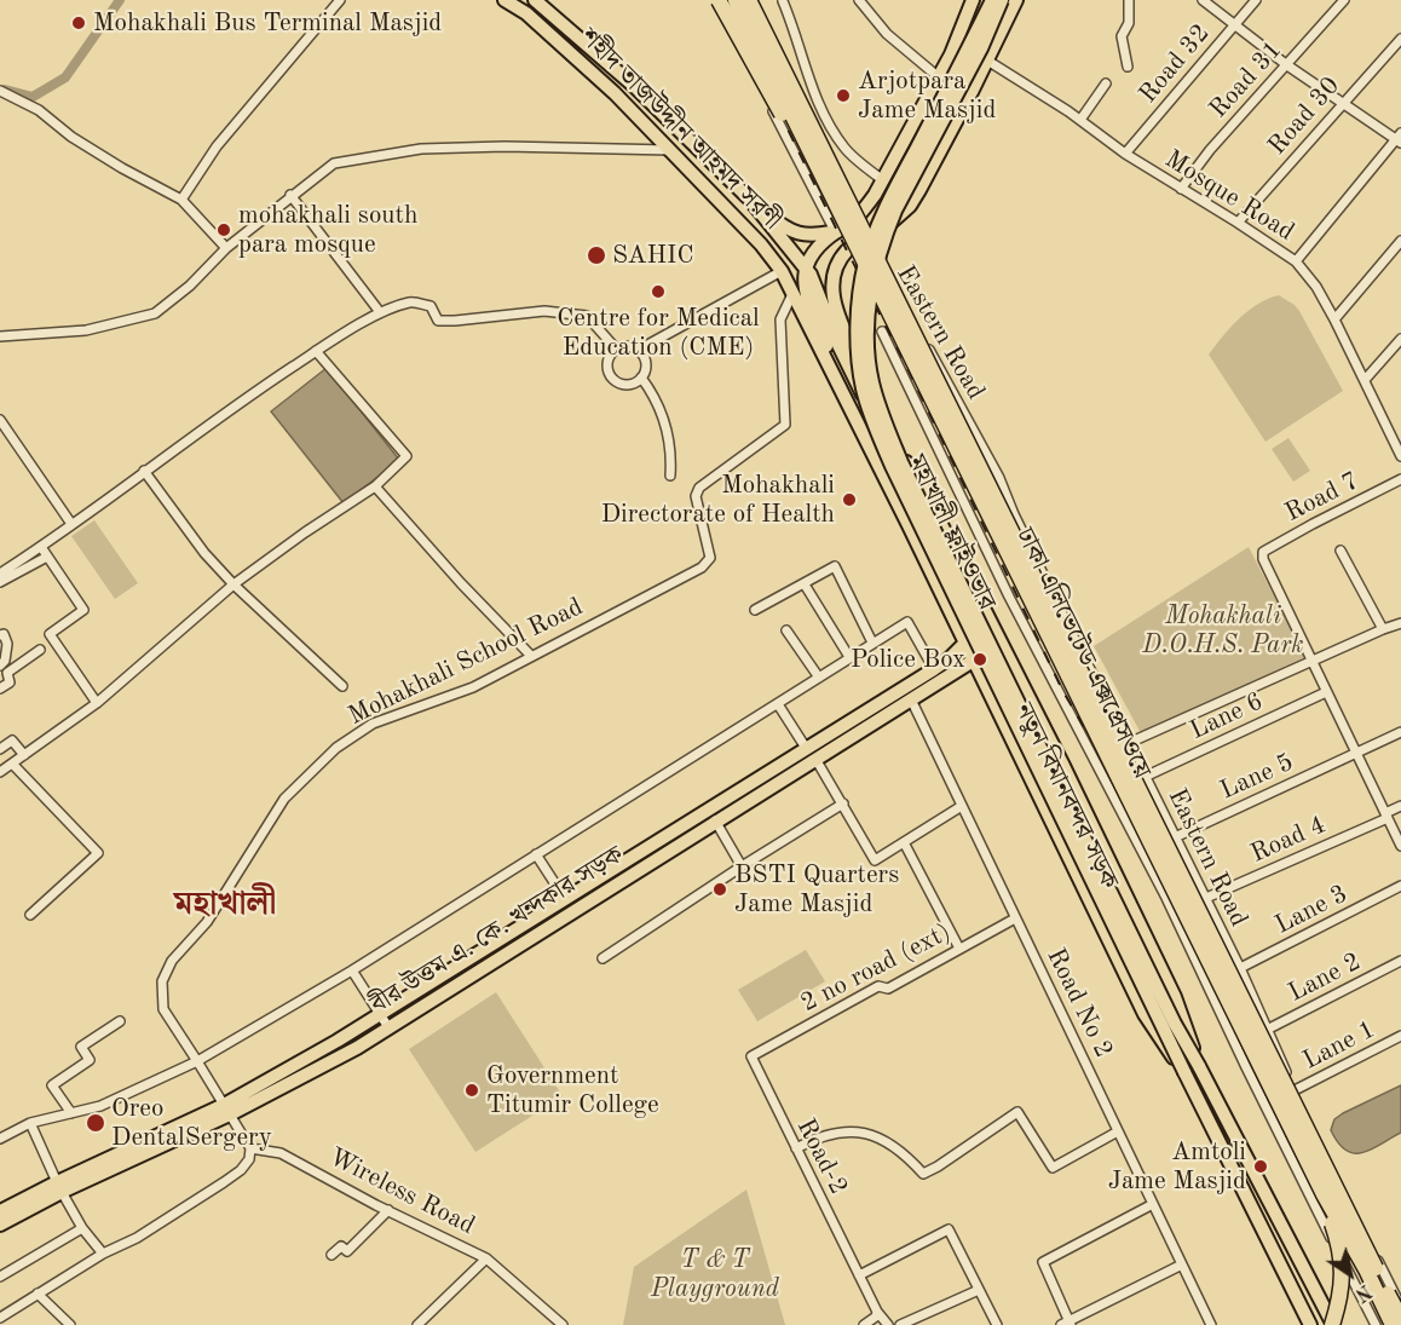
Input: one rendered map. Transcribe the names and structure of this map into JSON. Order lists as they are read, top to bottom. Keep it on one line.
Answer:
{"streets":{"highway":["ঢাকা এলিভেটেড এক্সপ্রেসওয়ে"],"main road":["শহীদ তাজউদ্দীন আহমদ সরণী","মহাখালী ফ্লাইওভার","নতুন বিমানবন্দর সড়ক","বীর উত্তম এ. কে. খন্দকার সড়ক"],"street":["Road 32","Road 31","Road 30","Mosque Road","Eastern Road","Road 7","Mohakhali School Road","Lane 6","Lane 5","Road 4","Lane 3","2 no road (ext)","Lane 2","Road No 2","Lane 1","Road-2","Wireless Road"]},"crossings":[["Road 32","Mosque Road"],["Road 31","Mosque Road"],["Road 30","Mosque Road"],["শহীদ তাজউদ্দীন আহমদ সরণী","Mohakhali School Road"],["শহীদ তাজউদ্দীন আহমদ সরণী","নতুন বিমানবন্দর সড়ক"],["Eastern Road","Lane 6"],["Eastern Road","Lane 5"],["Eastern Road","Road 4"],["Eastern Road","Lane 3"],["Eastern Road","Lane 2"],["Eastern Road","Lane 1"],["মহাখালী ফ্লাইওভার","নতুন বিমানবন্দর সড়ক"],["Mohakhali School Road","নতুন বিমানবন্দর সড়ক"],["Mohakhali School Road","বীর উত্তম এ. কে. খন্দকার সড়ক"],["নতুন বিমানবন্দর সড়ক","বীর উত্তম এ. কে. খন্দকার সড়ক"],["বীর উত্তম এ. কে. খন্দকার সড়ক","Road No 2"],["2 no road (ext)","Road No 2"],["2 no road (ext)","Road-2"]],"districts":["মহাখালী"],"parks":["Mohakhali D.O.H.S. Park","T & T Playground"],"places":["Mohakhali Bus Terminal Masjid","Arjotpara Jame Masjid","mohakhali south para mosque","SAHIC","Centre for Medical Education (CME)","Mohakhali Directorate of Health","Police Box","BSTI Quarters Jame Masjid","Government Titumir College","Oreo DentalSergery","Amtoli Jame Masjid"],"north":"bottom right"}
